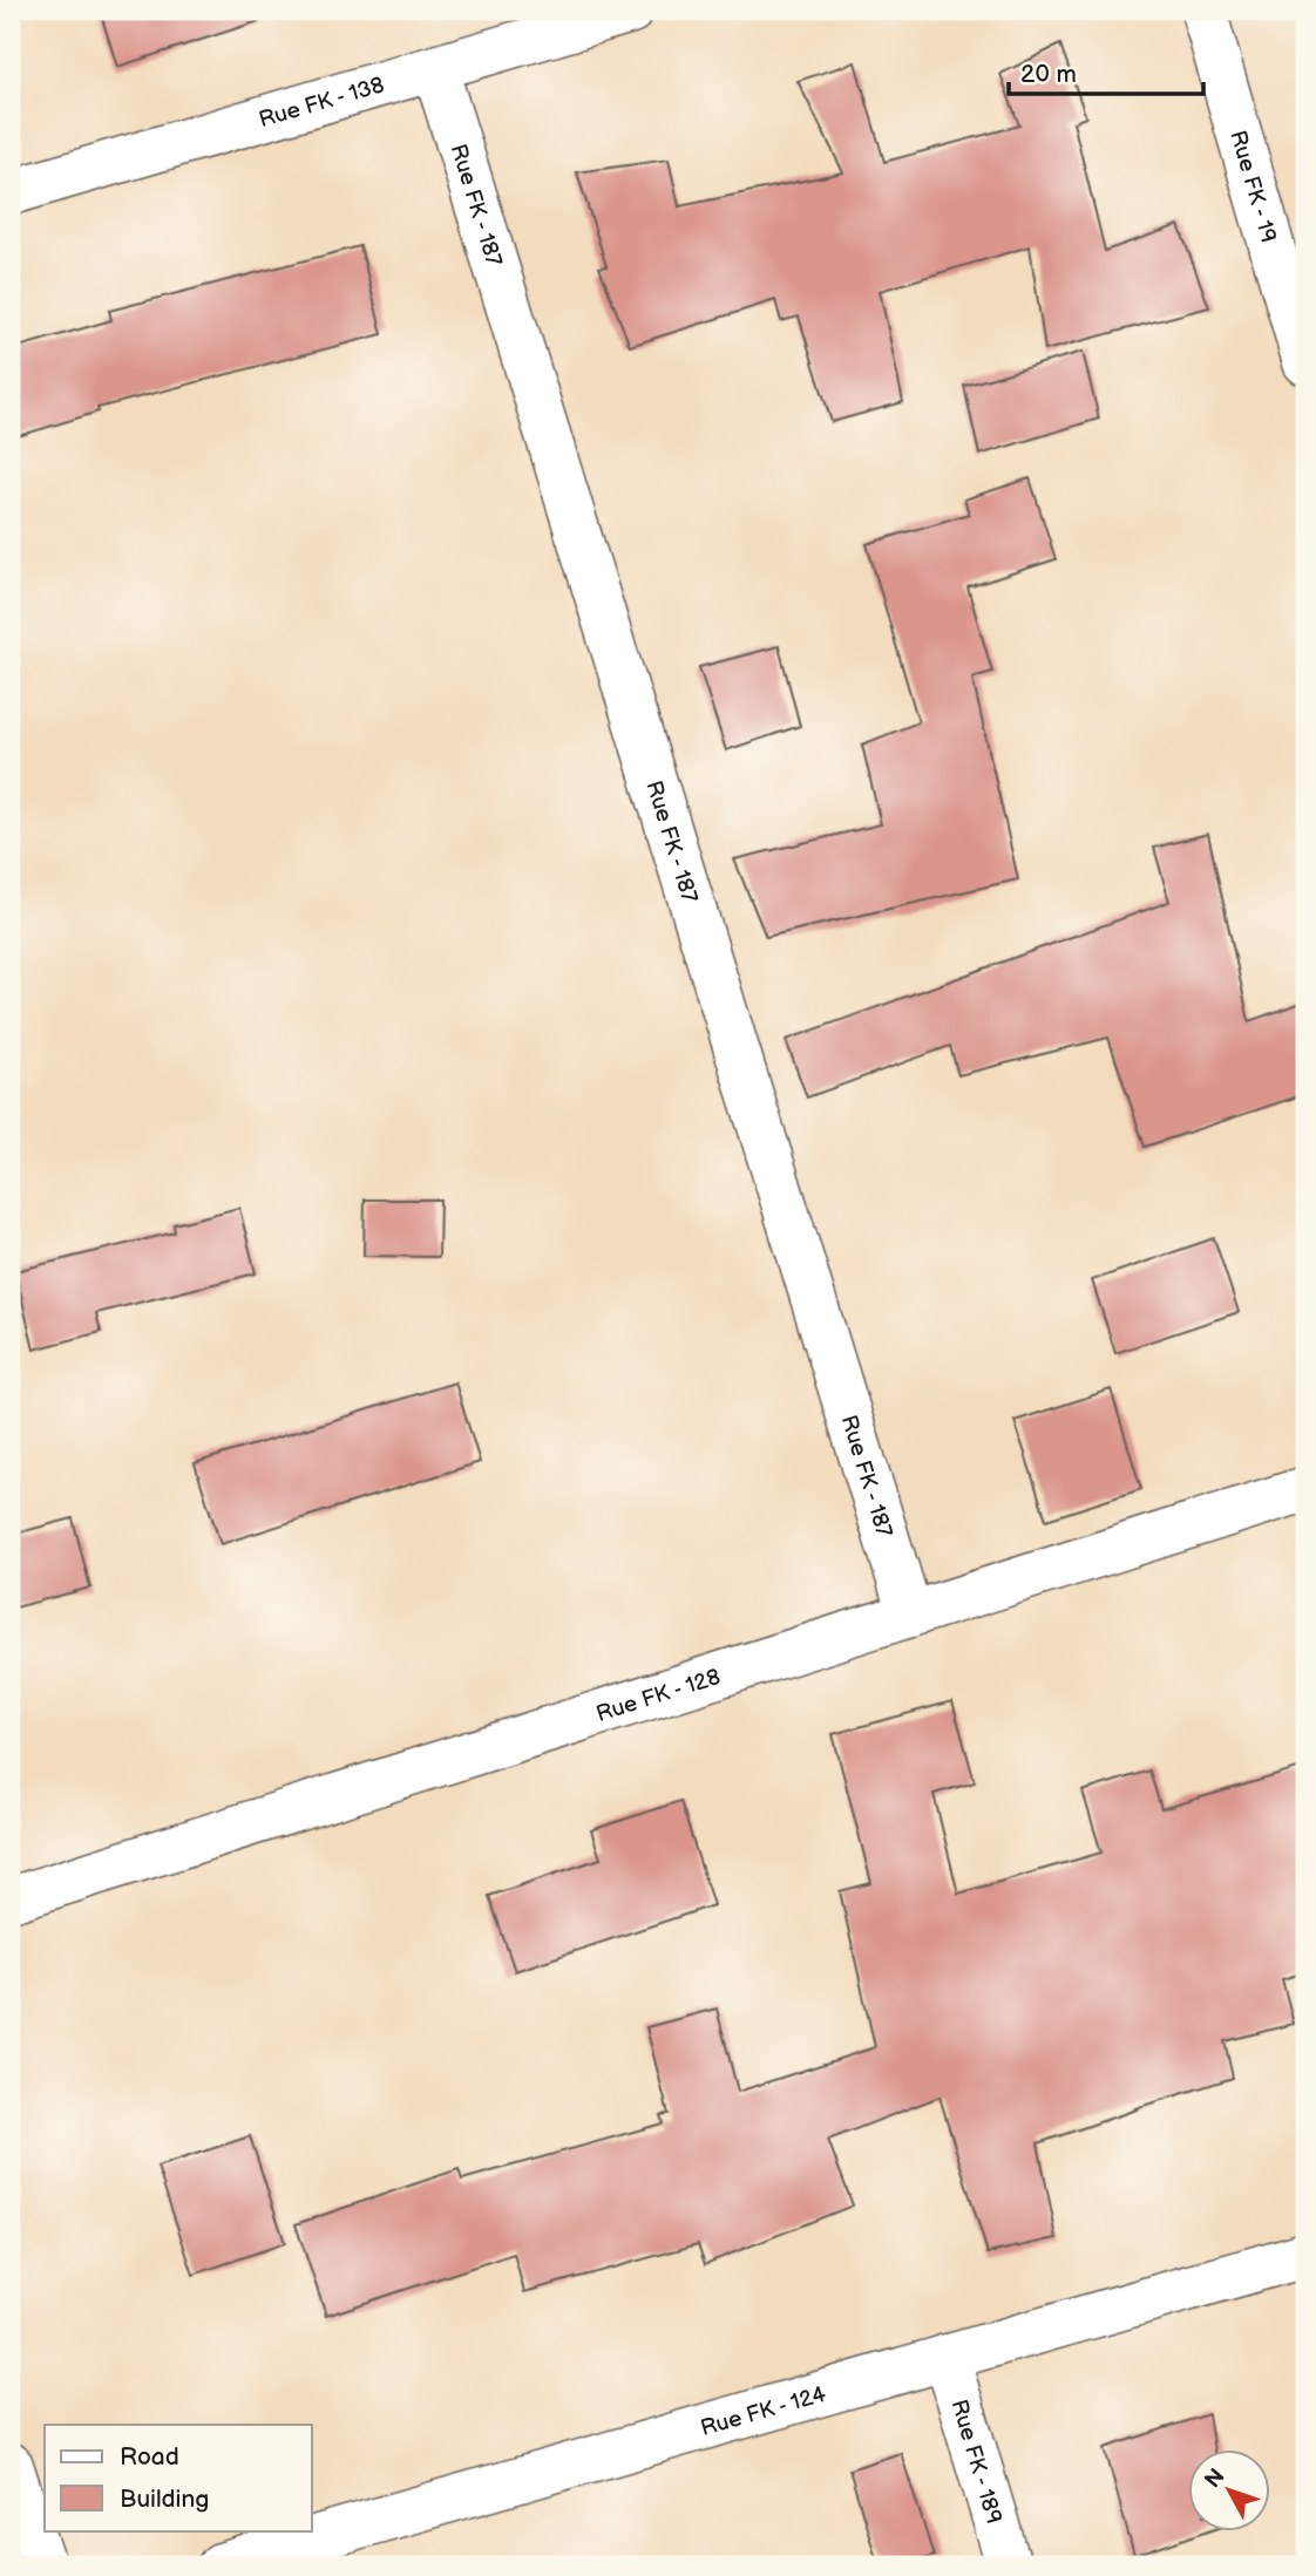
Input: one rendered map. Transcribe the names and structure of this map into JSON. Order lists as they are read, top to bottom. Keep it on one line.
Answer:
{"streets":{"street":["Rue FK - 138","Rue FK - 19","Rue FK - 187","Rue FK - 128","Rue FK - 124","Rue FK - 189"]},"crossings":[["Rue FK - 138","Rue FK - 187"],["Rue FK - 187","Rue FK - 128"],["Rue FK - 124","Rue FK - 189"]],"legend":["Road","Building"],"scale_bar":"20 m","north":"top left"}
